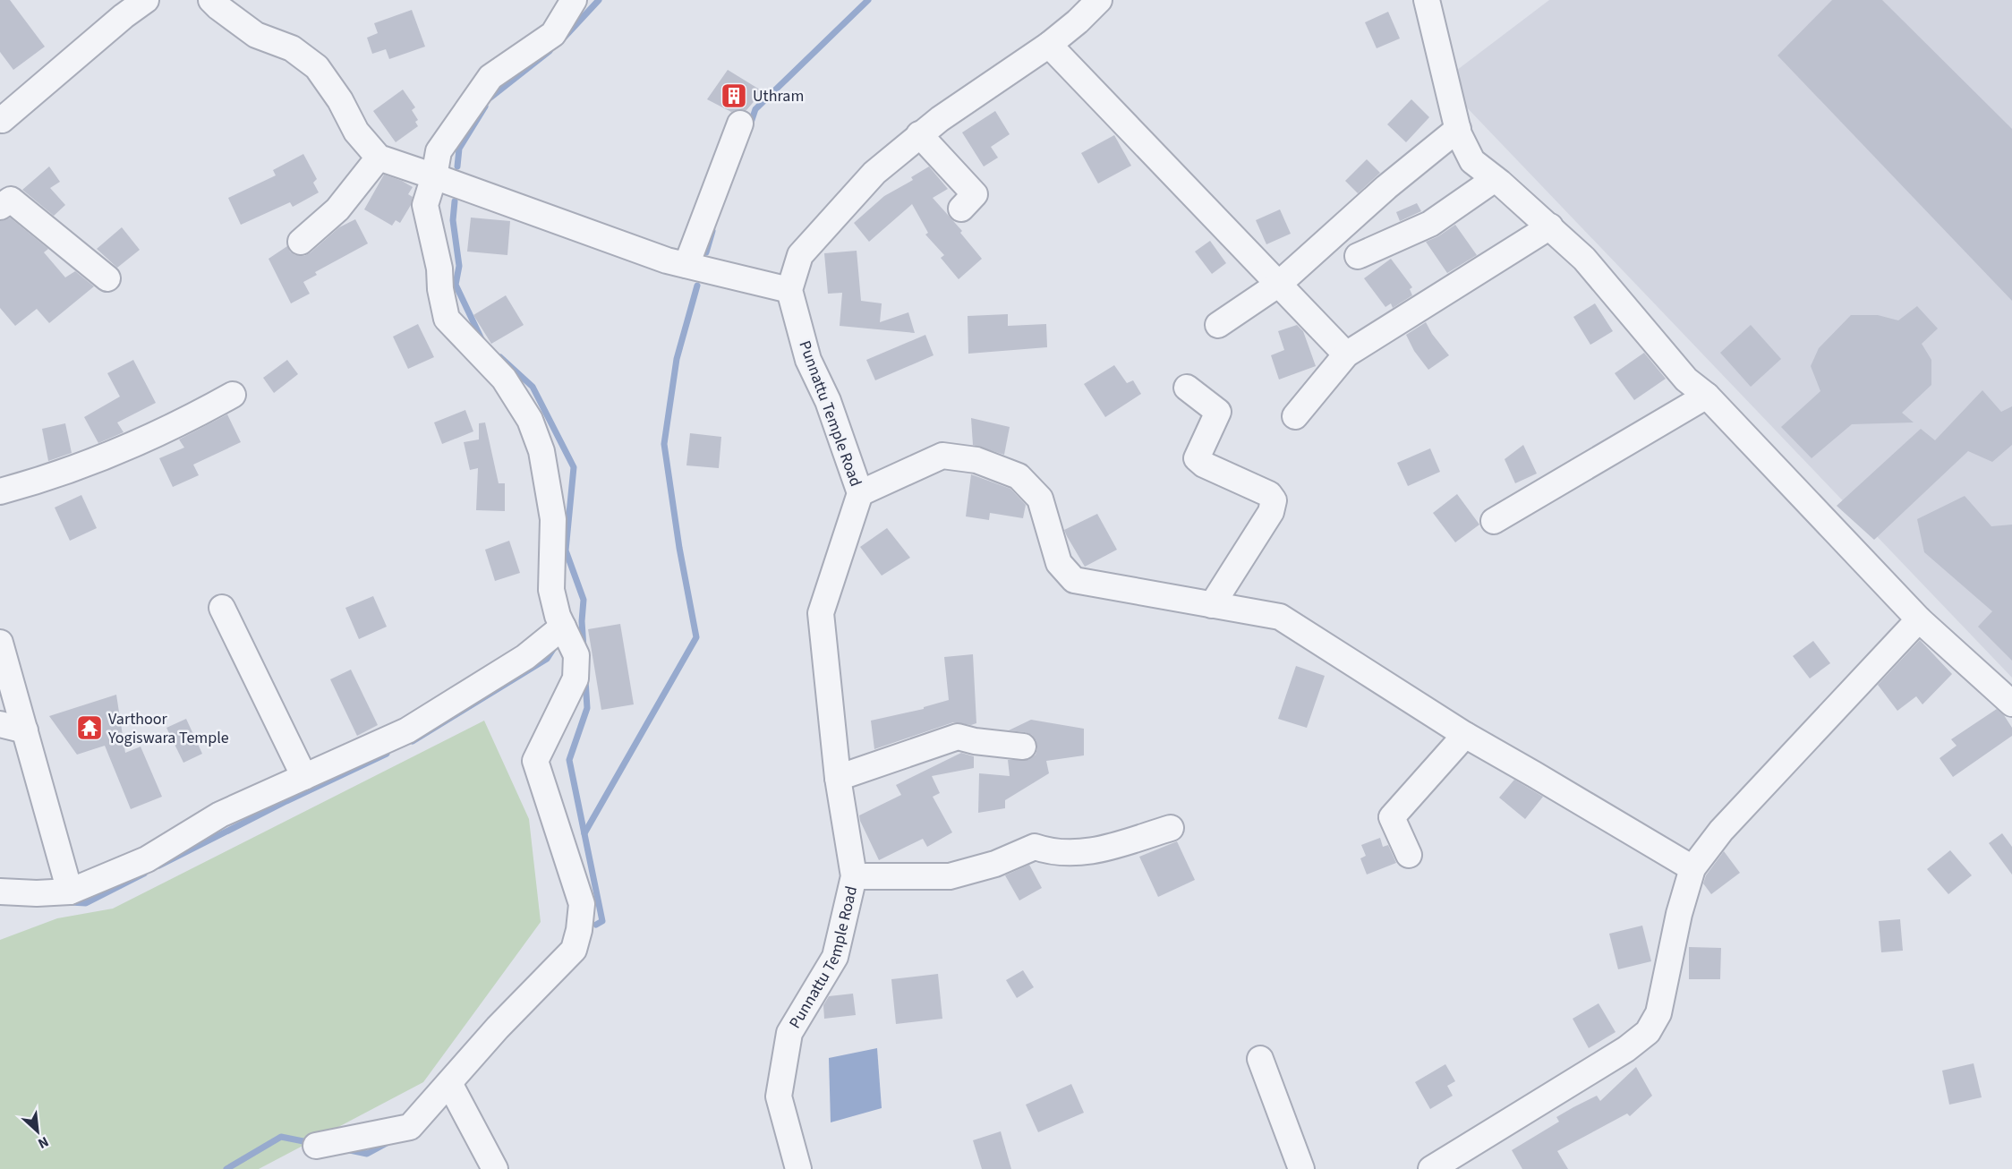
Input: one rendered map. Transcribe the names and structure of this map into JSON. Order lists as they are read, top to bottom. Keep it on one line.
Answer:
{"streets":{"street":["Punnattu Temple Road"]},"places":{"building":["Uthram"],"temple":["Varthoor Yogiswara Temple"]},"north":"bottom right"}
